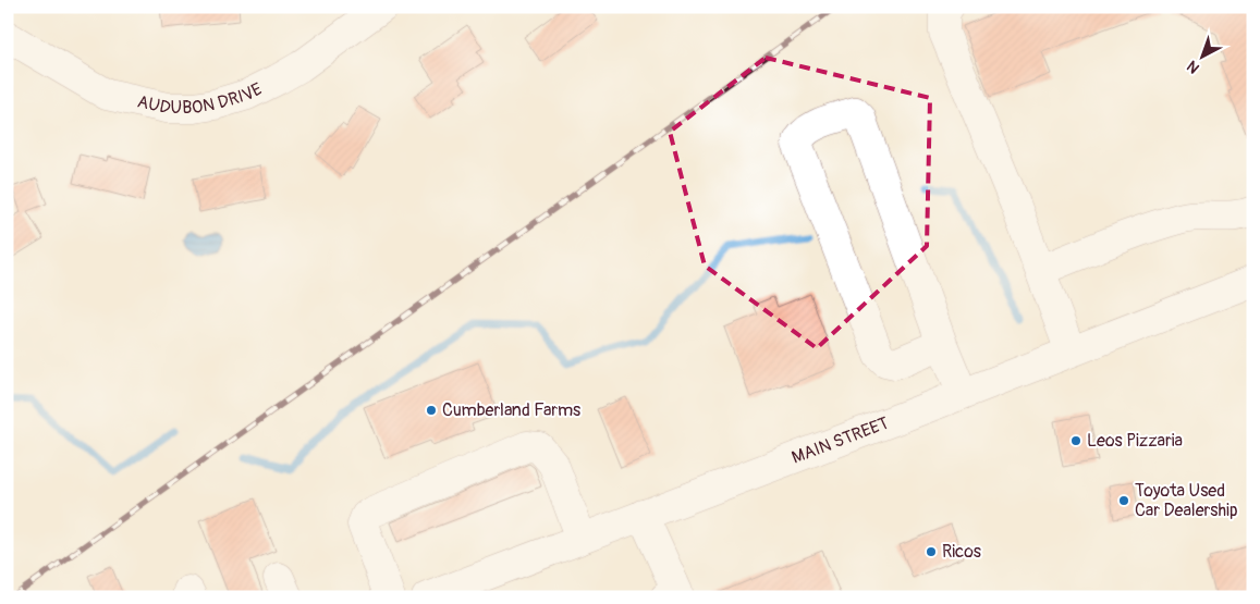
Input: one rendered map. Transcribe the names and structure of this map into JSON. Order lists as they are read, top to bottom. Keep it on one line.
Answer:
{"streets":{"main road":["AUDUBON DRIVE","MAIN STREET"]},"places":["Cumberland Farms","Leos Pizzaria","Toyota Used Car Dealership","Ricos"],"north":"bottom left"}
